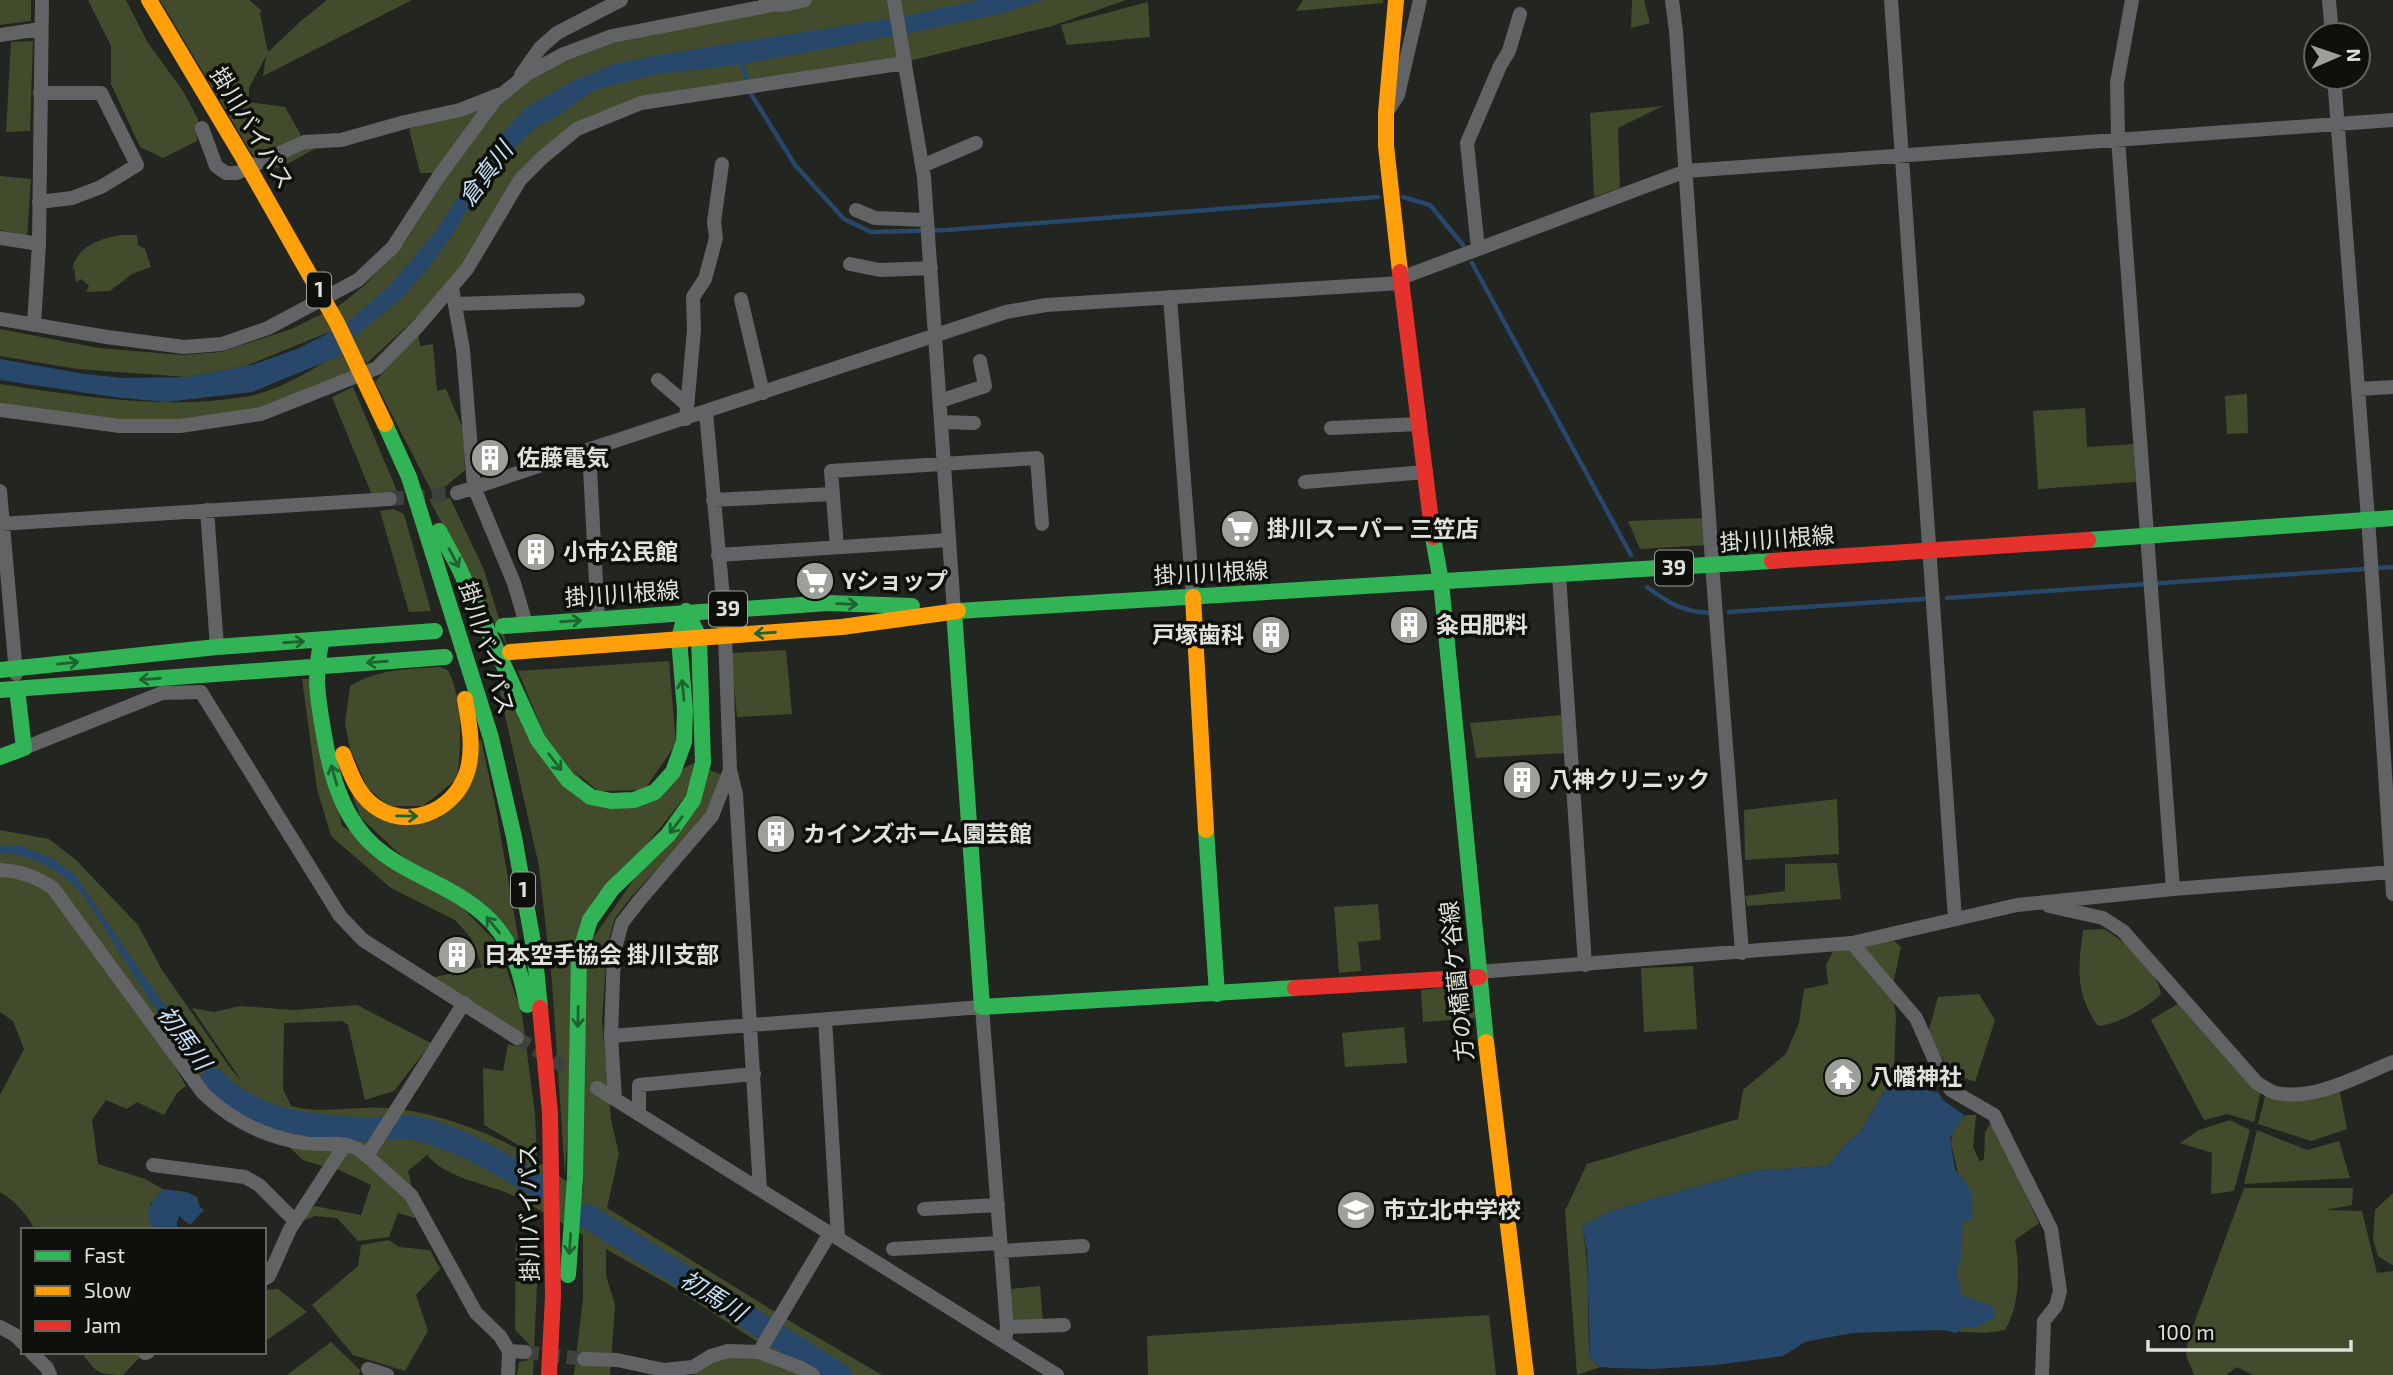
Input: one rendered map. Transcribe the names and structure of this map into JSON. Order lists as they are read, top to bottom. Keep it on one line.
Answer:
{"streets":{"main road":["掛川バイパス","1","掛川川根線","39","方の橋薗ケ谷線"]},"crossings":[["掛川川根線","方の橋薗ケ谷線"]],"water":["倉真川","初馬川"],"places":{"building":["佐藤電気","小市公民館","粂田肥料","戸塚歯科","八神クリニック","カインズホーム園芸館","日本空手協会 掛川支部"],"supermarket":["掛川スーパー 三笠店","Yショップ"],"temple":["八幡神社"],"school or university":["市立北中学校"]},"legend":["Fast","Slow","Jam"],"scale_bar":"100 m","north":"right"}
